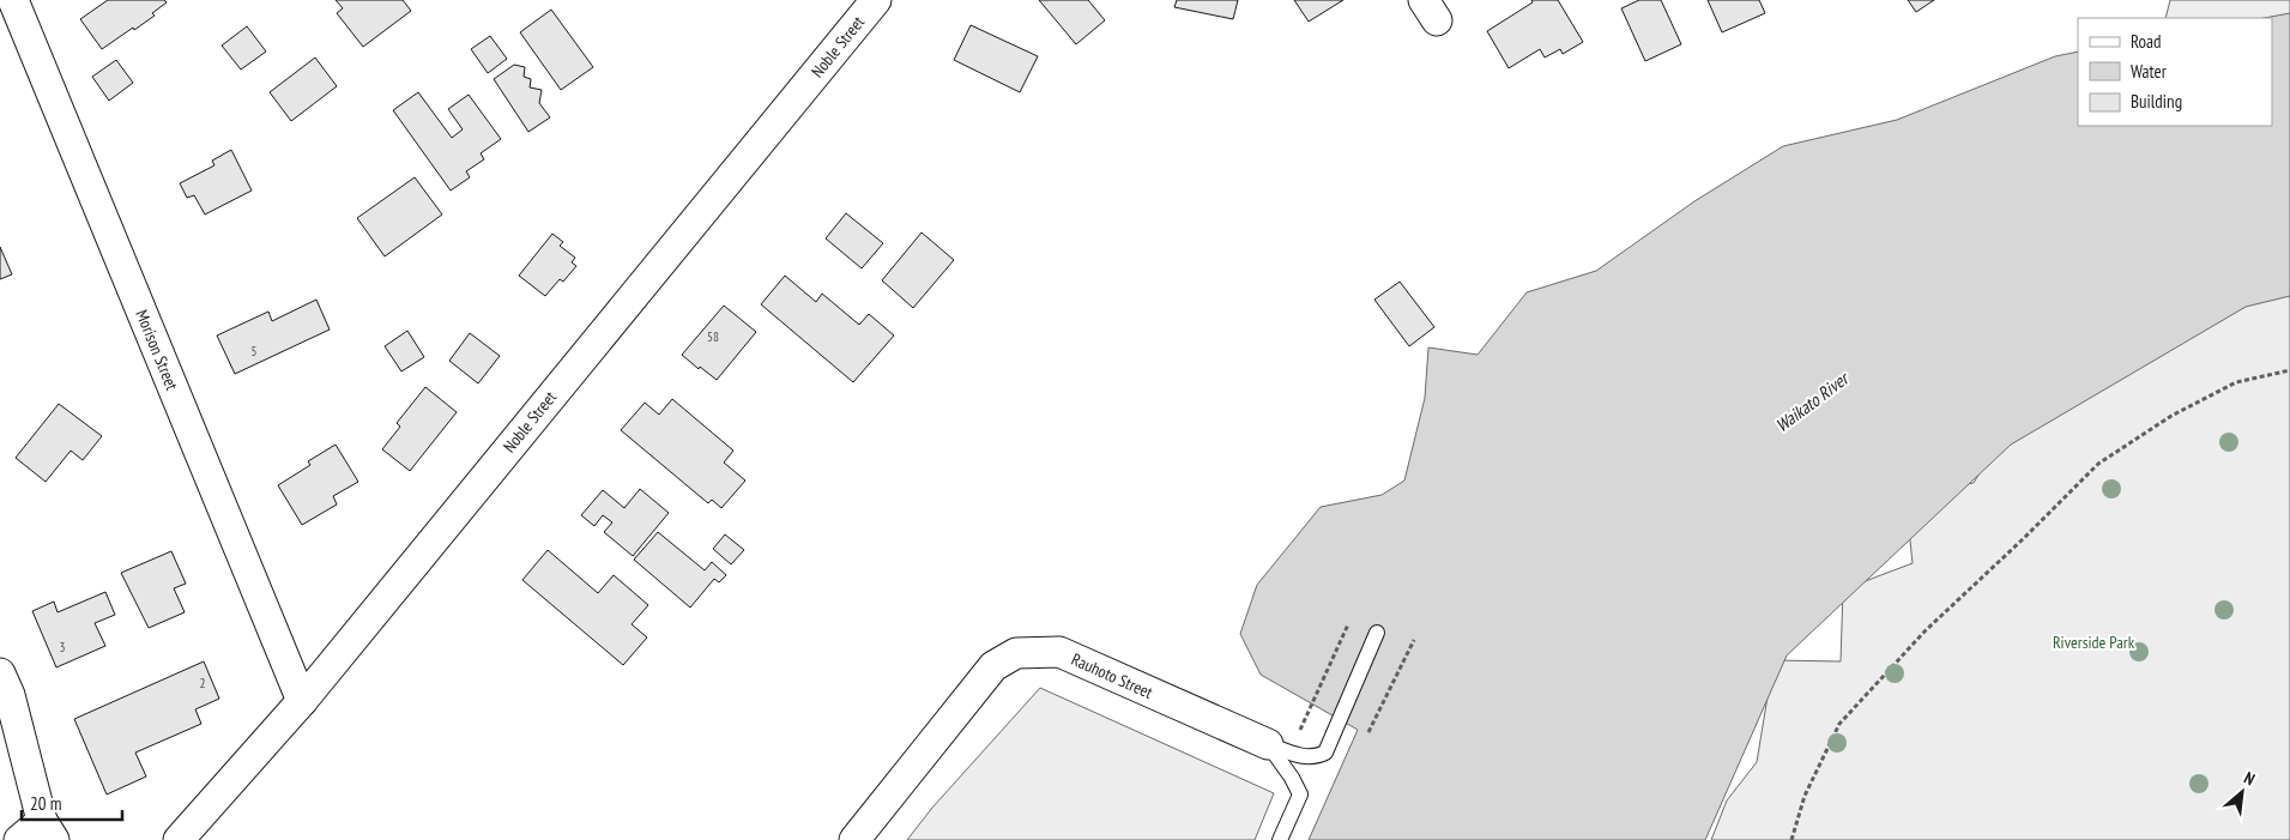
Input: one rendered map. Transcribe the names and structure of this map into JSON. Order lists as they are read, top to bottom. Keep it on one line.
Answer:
{"streets":{"street":["Noble Street","Morison Street","Rauhoto Street"]},"crossings":[["Noble Street","Morison Street"]],"water":["Waikato River"],"parks":["Riverside Park"],"house_numbers":["58","5","3","2"],"legend":["Road","Water","Building"],"scale_bar":"20 m","north":"top right"}
